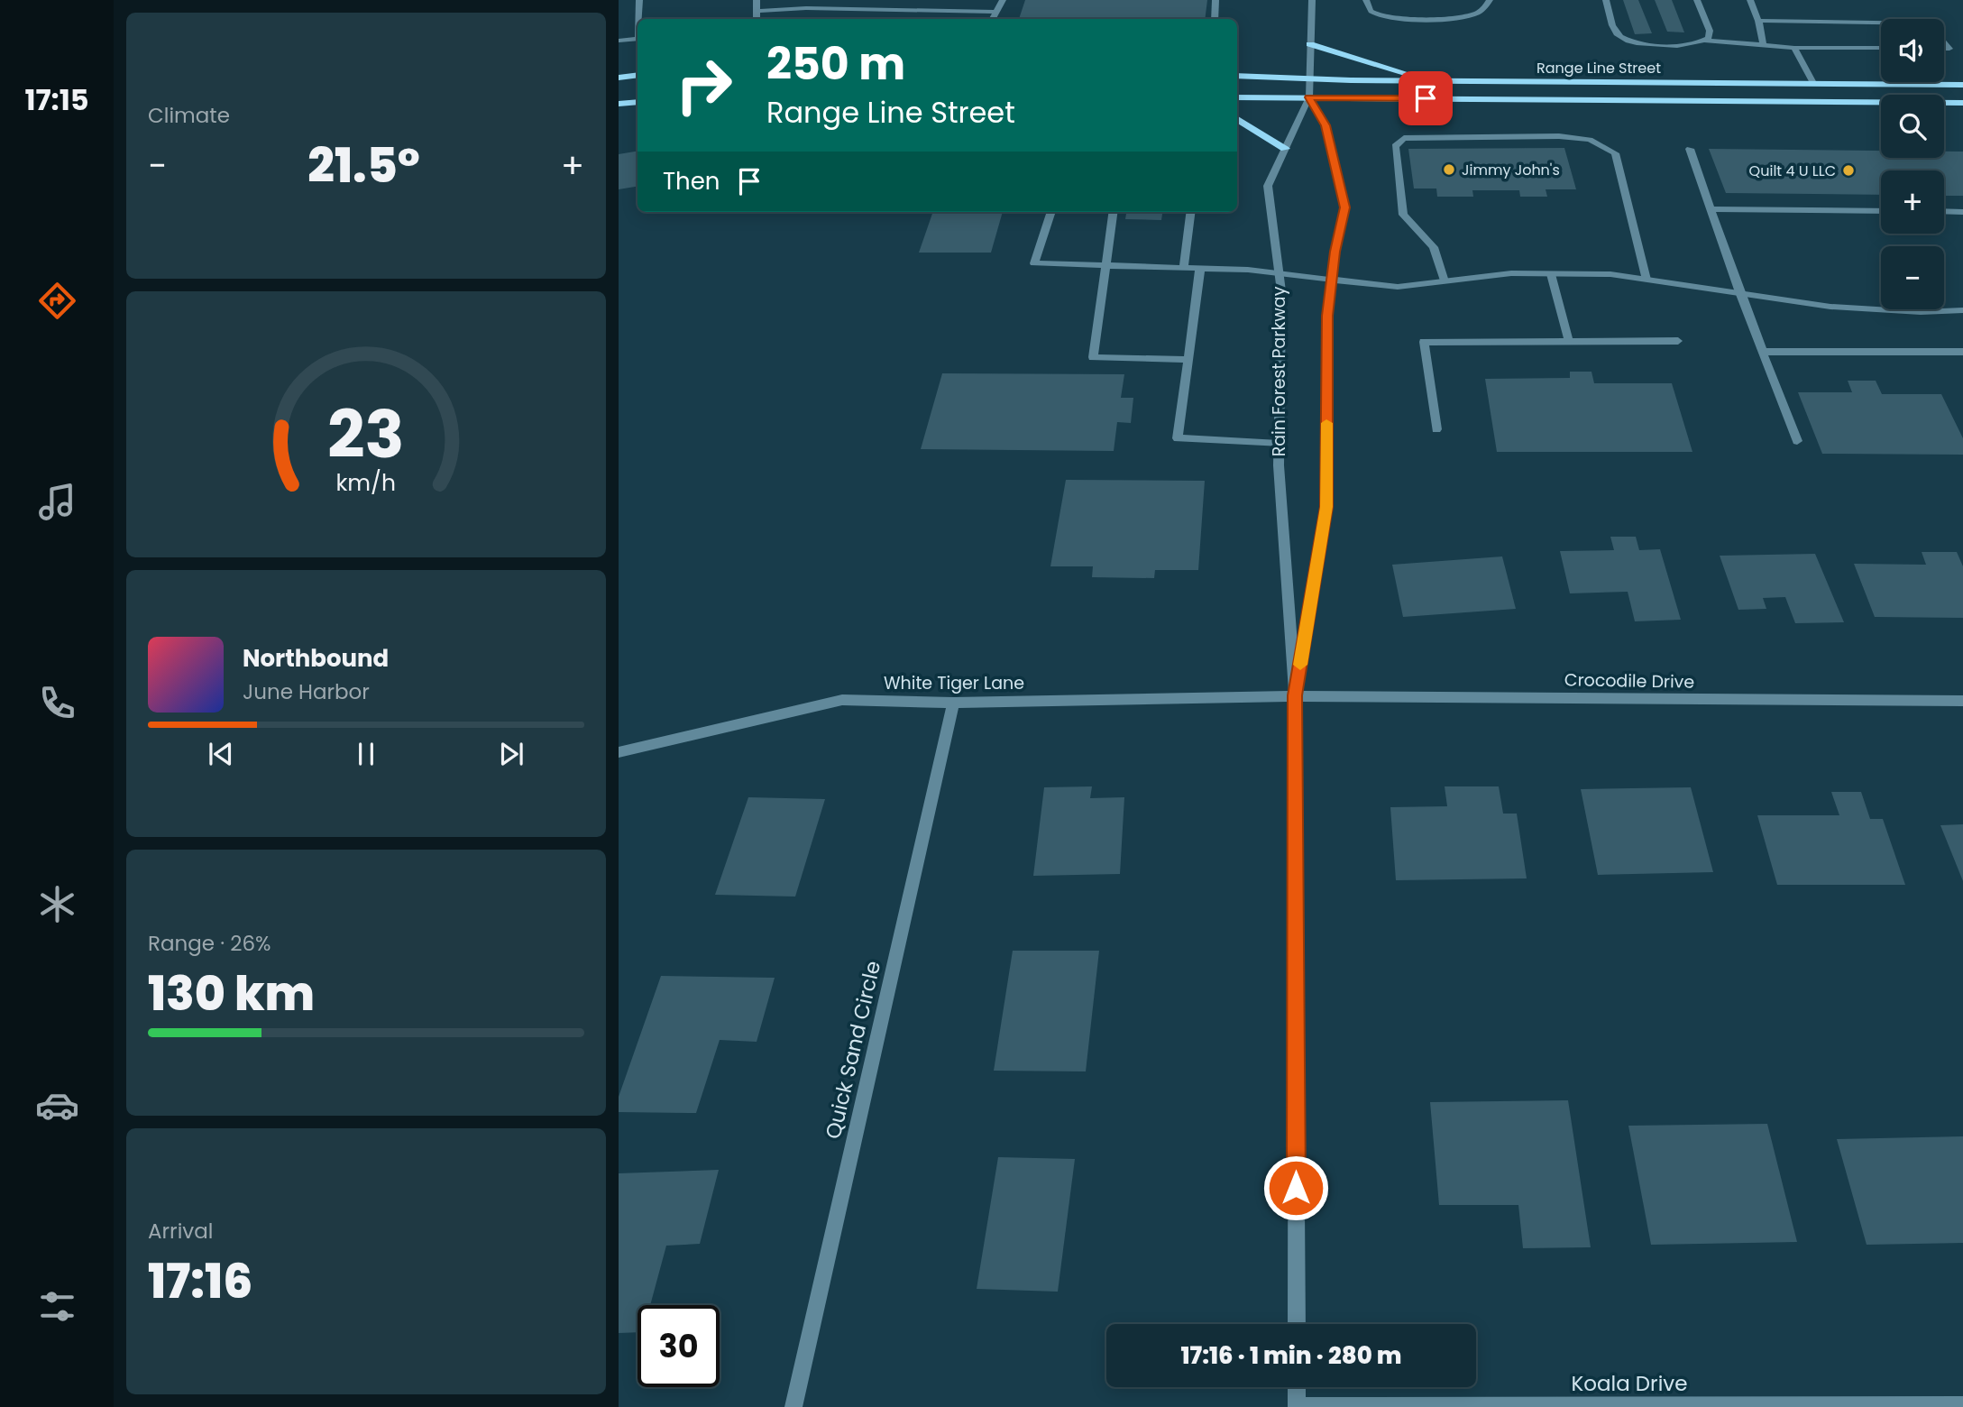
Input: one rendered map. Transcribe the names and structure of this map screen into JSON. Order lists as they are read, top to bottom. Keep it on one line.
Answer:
{"streets":{"main road":["Range Line Street"],"street":["Rain Forest Parkway","Crocodile Drive","White Tiger Lane","Quick Sand Circle","Koala Drive"]},"crossings":[["Range Line Street","Rain Forest Parkway"],["Rain Forest Parkway","Crocodile Drive"],["Rain Forest Parkway","White Tiger Lane"],["Crocodile Drive","White Tiger Lane"],["White Tiger Lane","Quick Sand Circle"]],"places":["Jimmy John's","Quilt 4 U LLC"],"page":{"tabs":"17:15","tile":["Climate",["Range · 26%","130 km"],["Arrival","17:16"]],"map_buttons":["+","−"],"turn":["250 m","Range Line Street"],"heat":["−","21.5°","+"],"then":"Then","song":["Northbound","June Harbor"],"limit":"30","trip":"17:16 · 1 min · 280 m","gauge":["23","km/h"]}}
